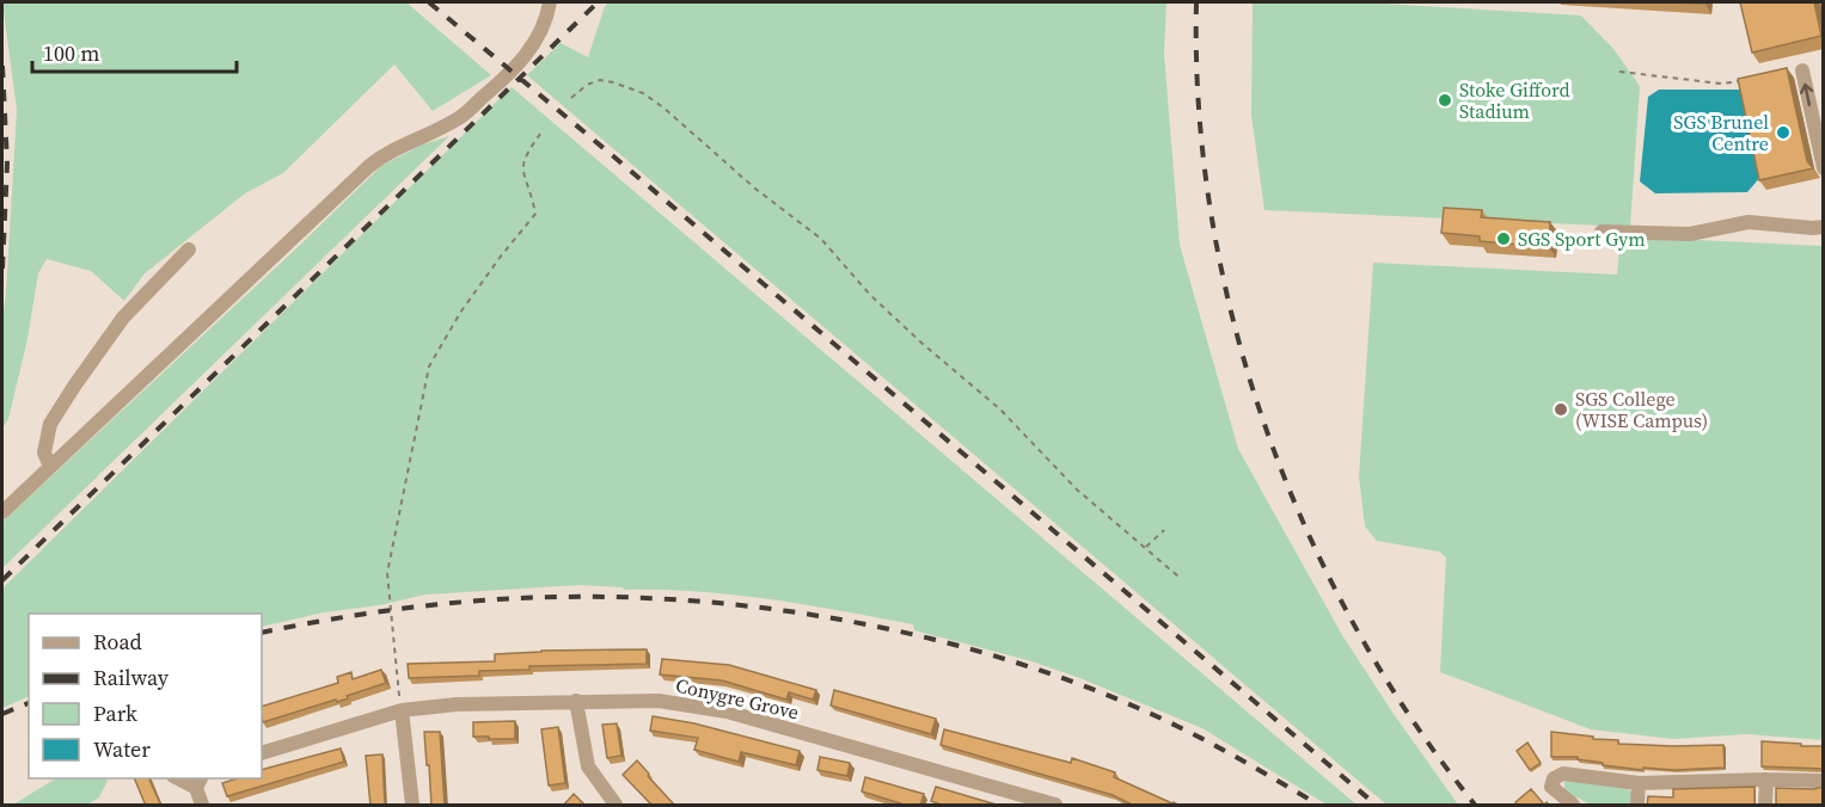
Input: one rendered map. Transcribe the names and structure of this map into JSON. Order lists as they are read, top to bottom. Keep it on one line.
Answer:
{"streets":{"street":["Conygre Grove"]},"places":["Stoke Gifford Stadium","SGS Brunel Centre","SGS Sport Gym","SGS College (WISE Campus)"],"legend":["Road","Railway","Park","Water"],"scale_bar":"100 m"}
